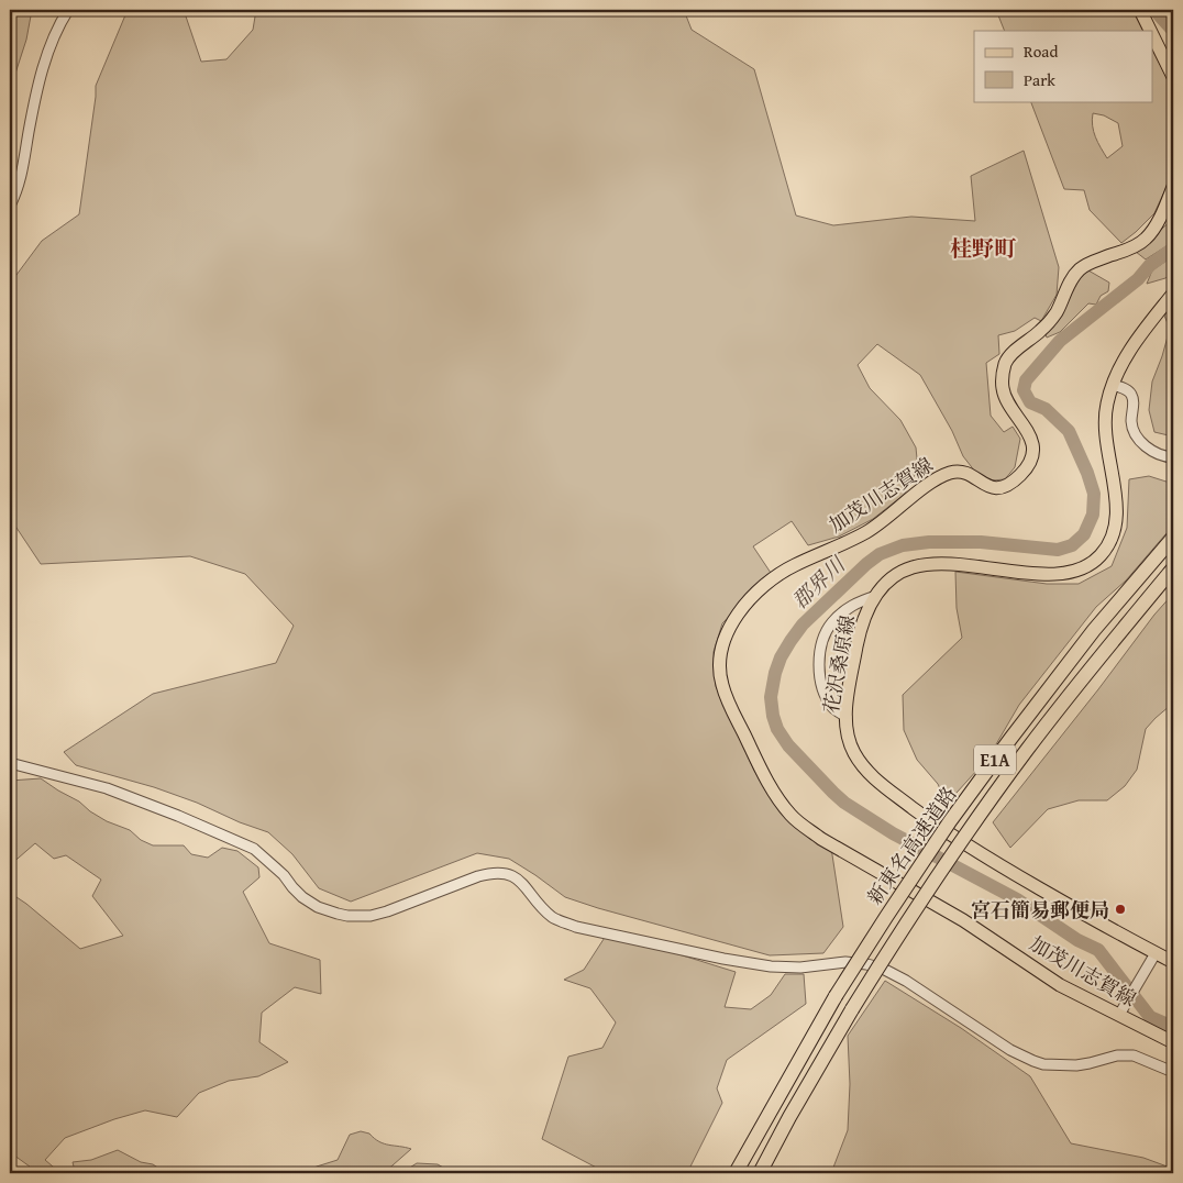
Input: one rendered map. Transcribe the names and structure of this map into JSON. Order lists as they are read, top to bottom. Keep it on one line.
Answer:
{"streets":{"highway":["E1A","新東名高速道路"],"main road":["加茂川志賀線","花沢桑原線"]},"districts":["桂野町"],"water":["郡界川"],"places":["宮石簡易郵便局"],"legend":["Road","Park"]}
